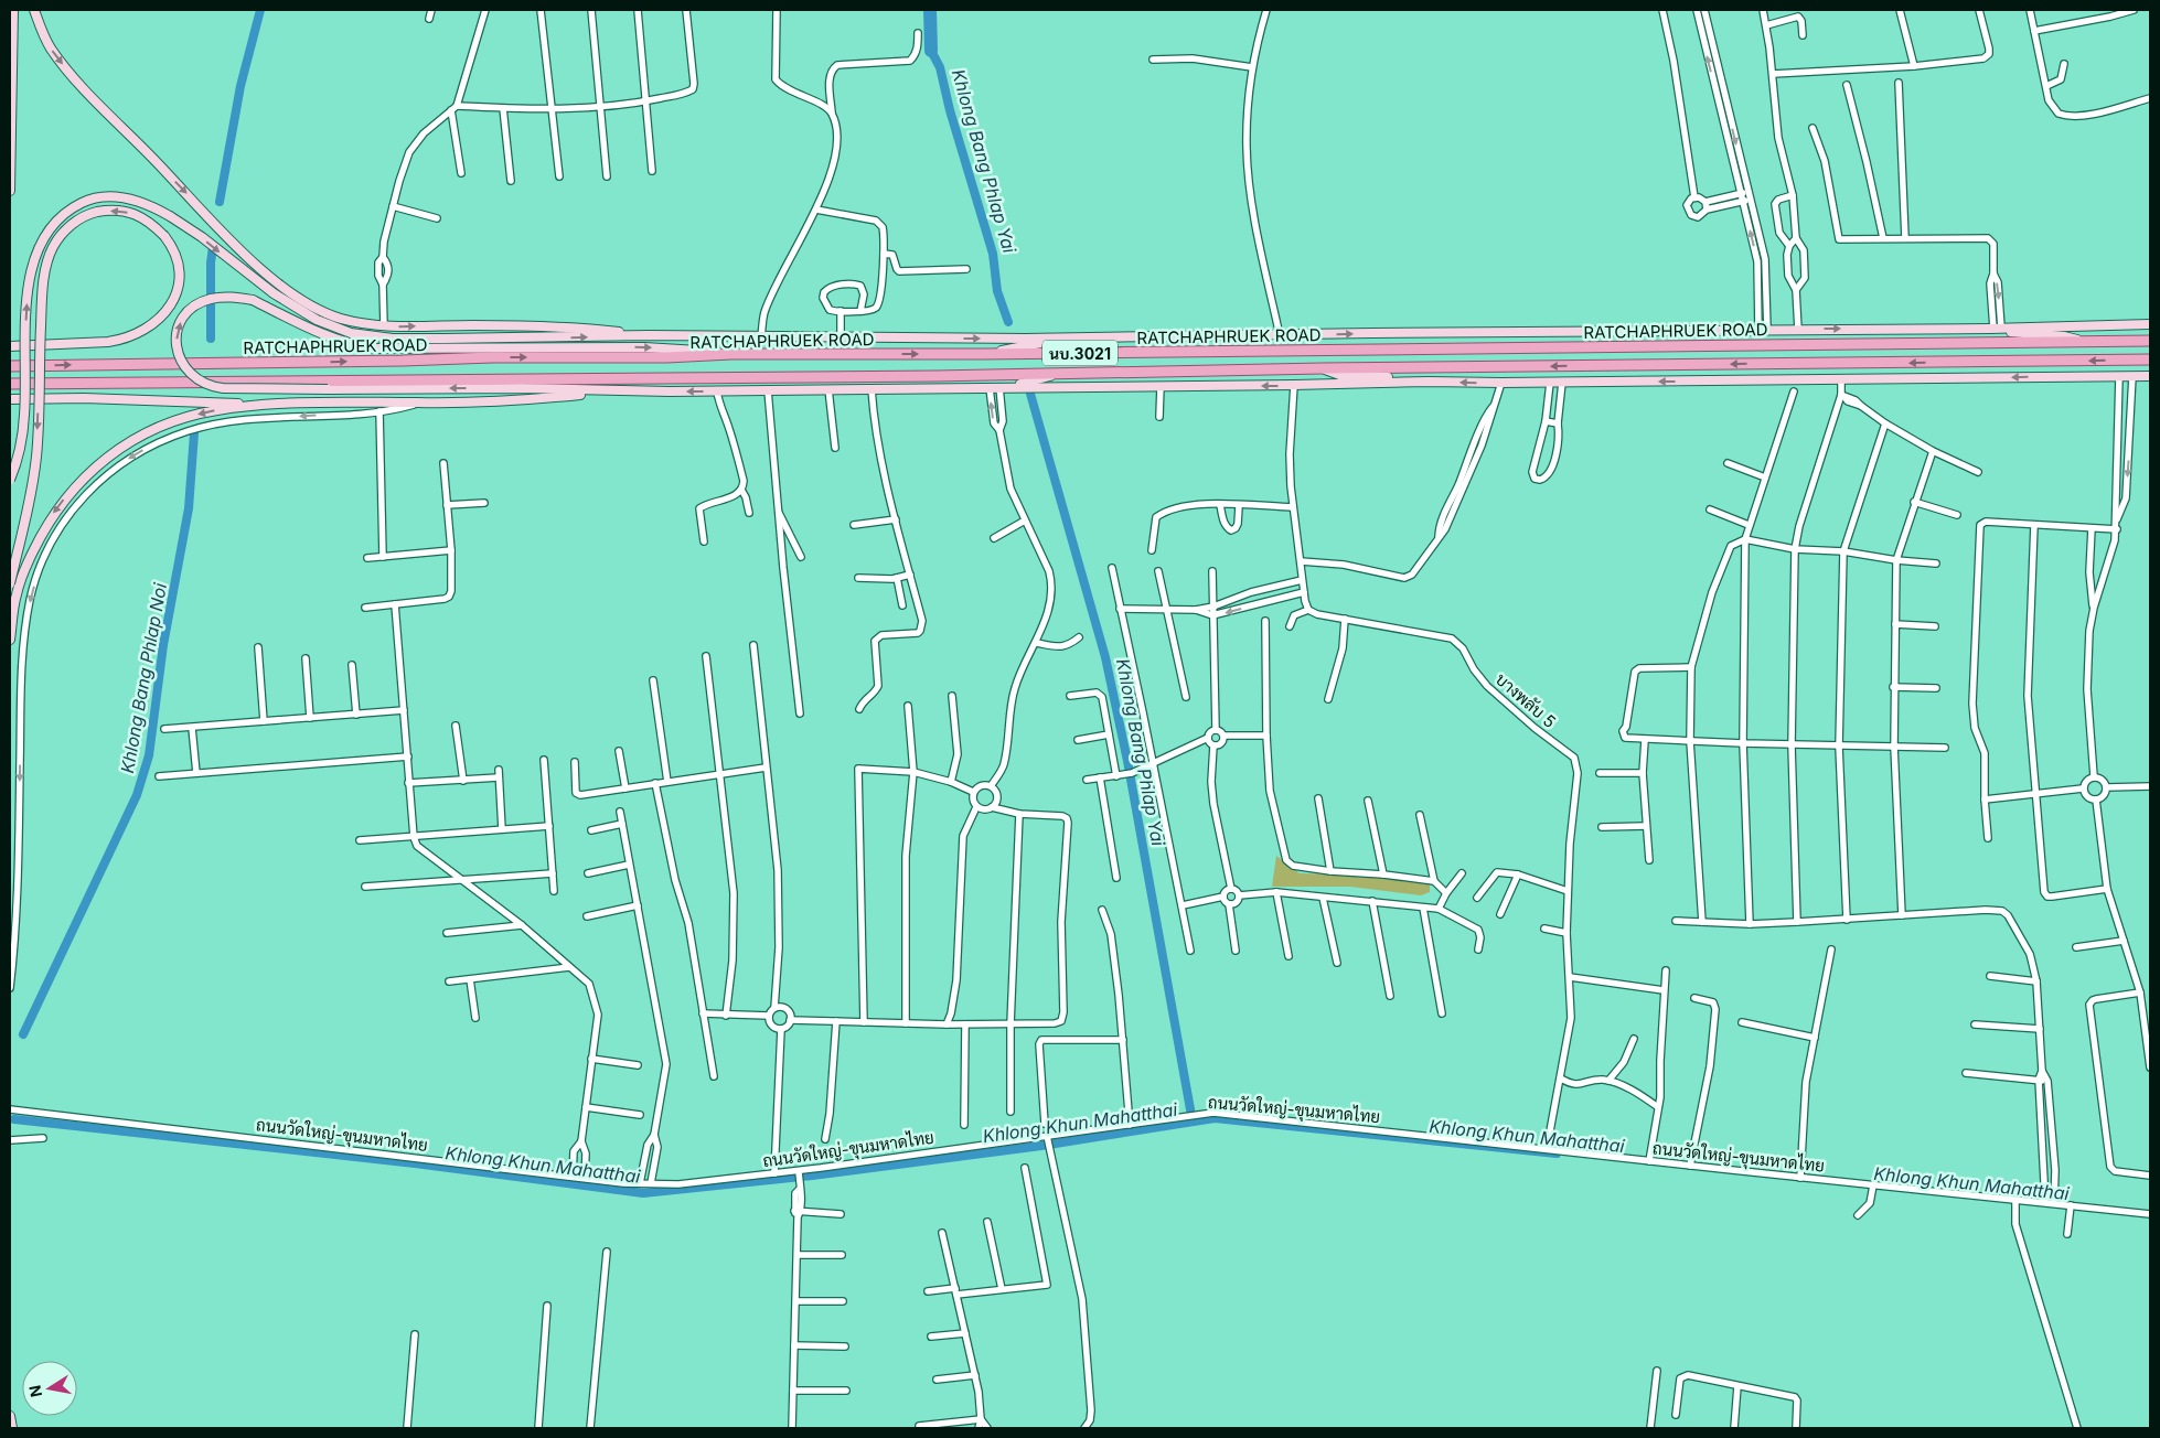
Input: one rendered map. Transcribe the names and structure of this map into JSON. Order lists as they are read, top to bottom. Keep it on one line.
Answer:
{"streets":{"main road":["RATCHAPHRUEK ROAD","นบ.3021"],"street":["บางพลับ 5","ถนนวัดใหญ่-ขุนมหาดไทย"]},"crossings":[["บางพลับ 5","ถนนวัดใหญ่-ขุนมหาดไทย"]],"water":["Khlong Bang Phlap Yai","Khlong Bang Phlap Noi","Khlong Khun Mahatthai"],"north":"left"}
